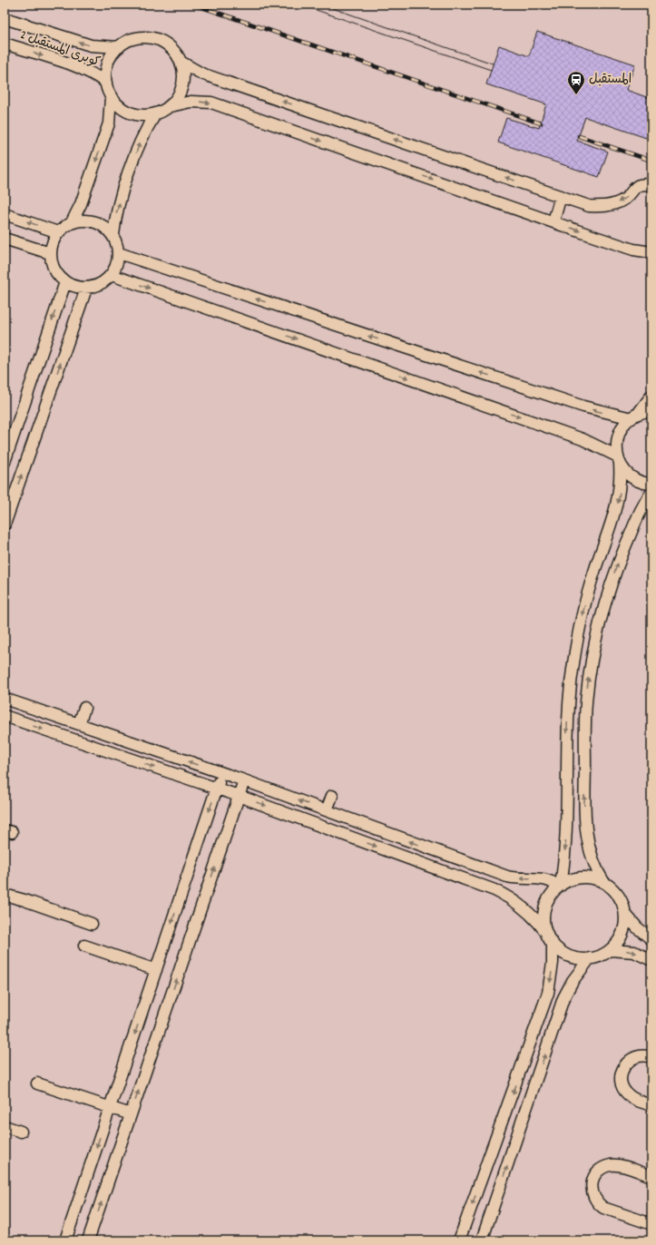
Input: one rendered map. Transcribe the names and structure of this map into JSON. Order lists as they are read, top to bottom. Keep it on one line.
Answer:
{"streets":{"street":["كوبرى المستقبل 2"]},"places":{"station":["المستقبل"]}}
